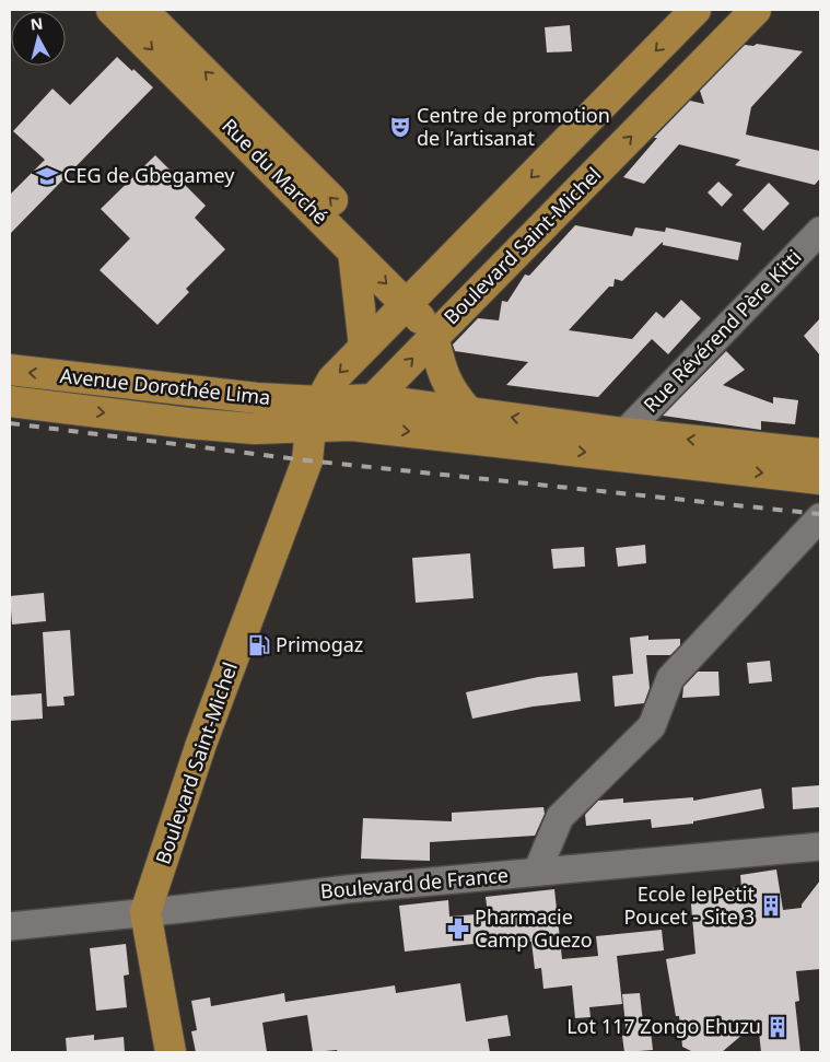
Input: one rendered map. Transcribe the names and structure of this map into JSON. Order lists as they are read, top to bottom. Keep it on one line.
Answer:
{"streets":{"main road":["Rue du Marché","Boulevard Saint-Michel","Avenue Dorothée Lima"],"street":["Rue Révérend Père Kitti","Boulevard de France"]},"crossings":[["Rue du Marché","Boulevard Saint-Michel"],["Boulevard Saint-Michel","Avenue Dorothée Lima"],["Boulevard Saint-Michel","Boulevard de France"]],"places":{"theatre":["Centre de promotion de l’artisanat"],"school or university":["CEG de Gbegamey"],"fuel station":["Primogaz"],"building":["Ecole le Petit Poucet - Site 3","Lot 117 Zongo Ehuzu"],"pharmacy":["Pharmacie Camp Guezo"]},"north":"top"}
